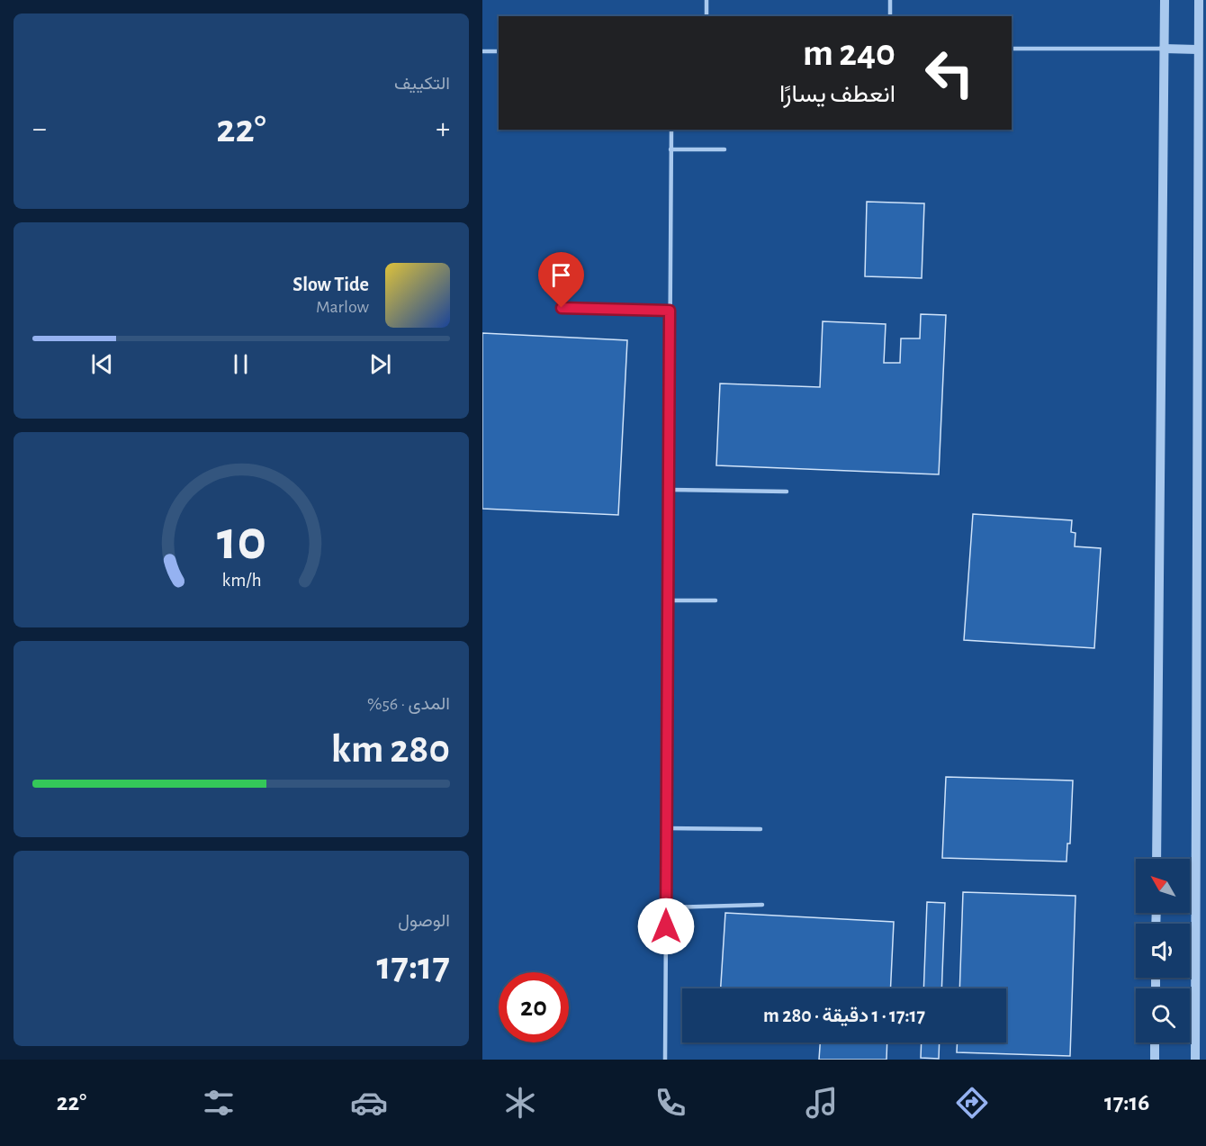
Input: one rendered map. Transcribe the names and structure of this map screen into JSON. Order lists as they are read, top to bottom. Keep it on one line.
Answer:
{"north":"top left","page":{"tile":["التكييف",["المدى · 56%","280 km"],["الوصول","17:17"]],"turn":["240 m","انعطف يسارًا"],"heat":["−","22°","+"],"song":["Slow Tide","Marlow"],"limit":"20","trip":"17:17 · 1 دقيقة · 280 m","tabs":["17:16","22°"],"gauge":["10","km/h"]}}
